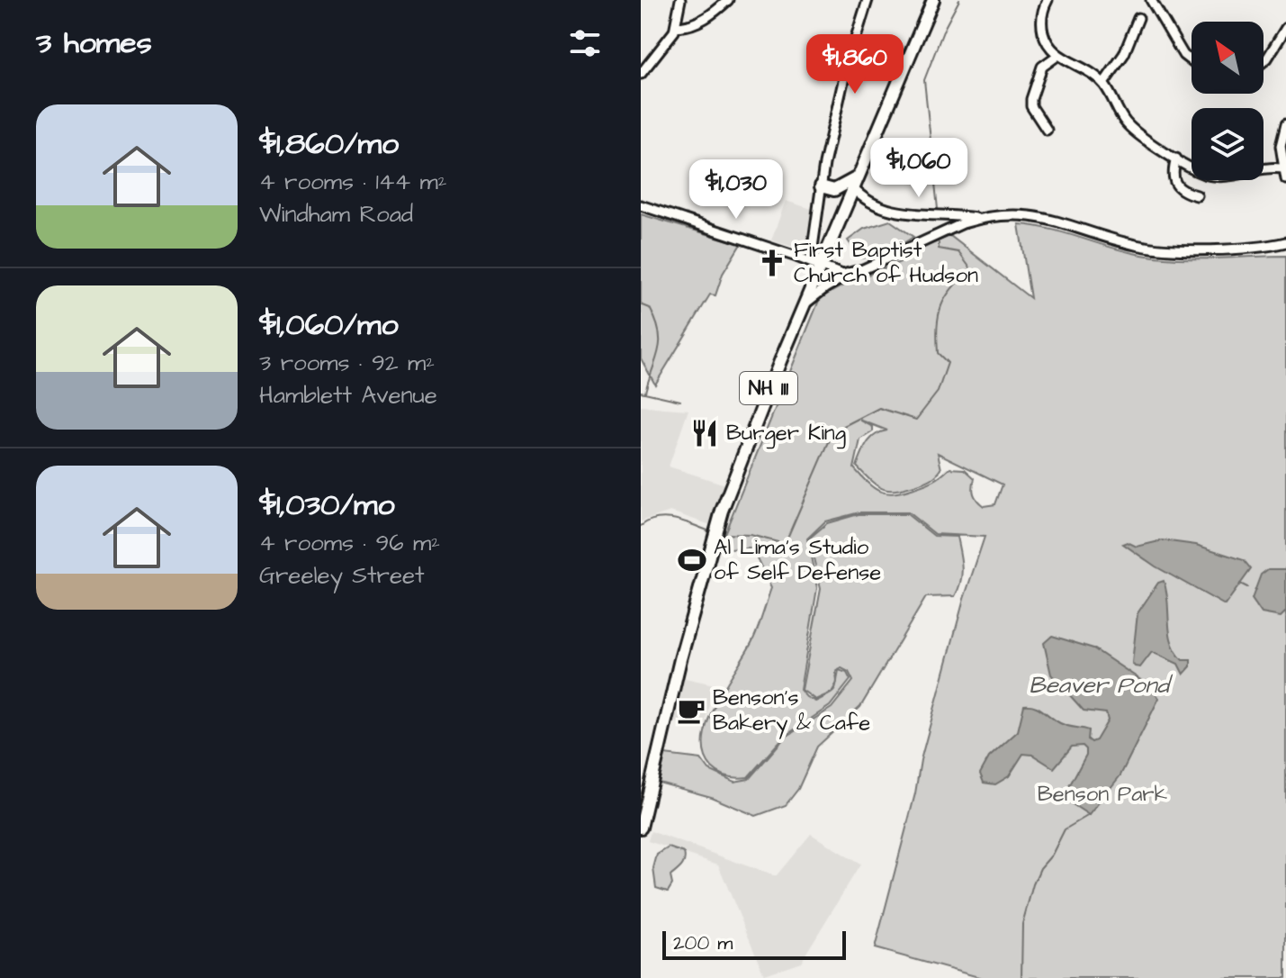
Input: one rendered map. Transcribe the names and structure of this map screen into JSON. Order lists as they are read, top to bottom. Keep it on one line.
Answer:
{"streets":{"main road":["NH 111"]},"water":["Beaver Pond"],"parks":["Benson Park"],"places":{"church":["First Baptist Church of Hudson"],"restaurant":["Burger King"],"sports":["Al Lima's Studio of Self Defense"],"cafe":["Benson's Bakery & Cafe"]},"scale_bar":"200 m","north":"top left","page":{"heading":"3 homes","price":["$1,860","$1,060","$1,030"],"list":[{"name":"$1,860/mo","note":"4 rooms · 144 m² · Windham Road"},{"name":"$1,060/mo","note":"3 rooms · 92 m² · Hamblett Avenue"},{"name":"$1,030/mo","note":"4 rooms · 96 m² · Greeley Street"}],"scale":"200 m"}}
